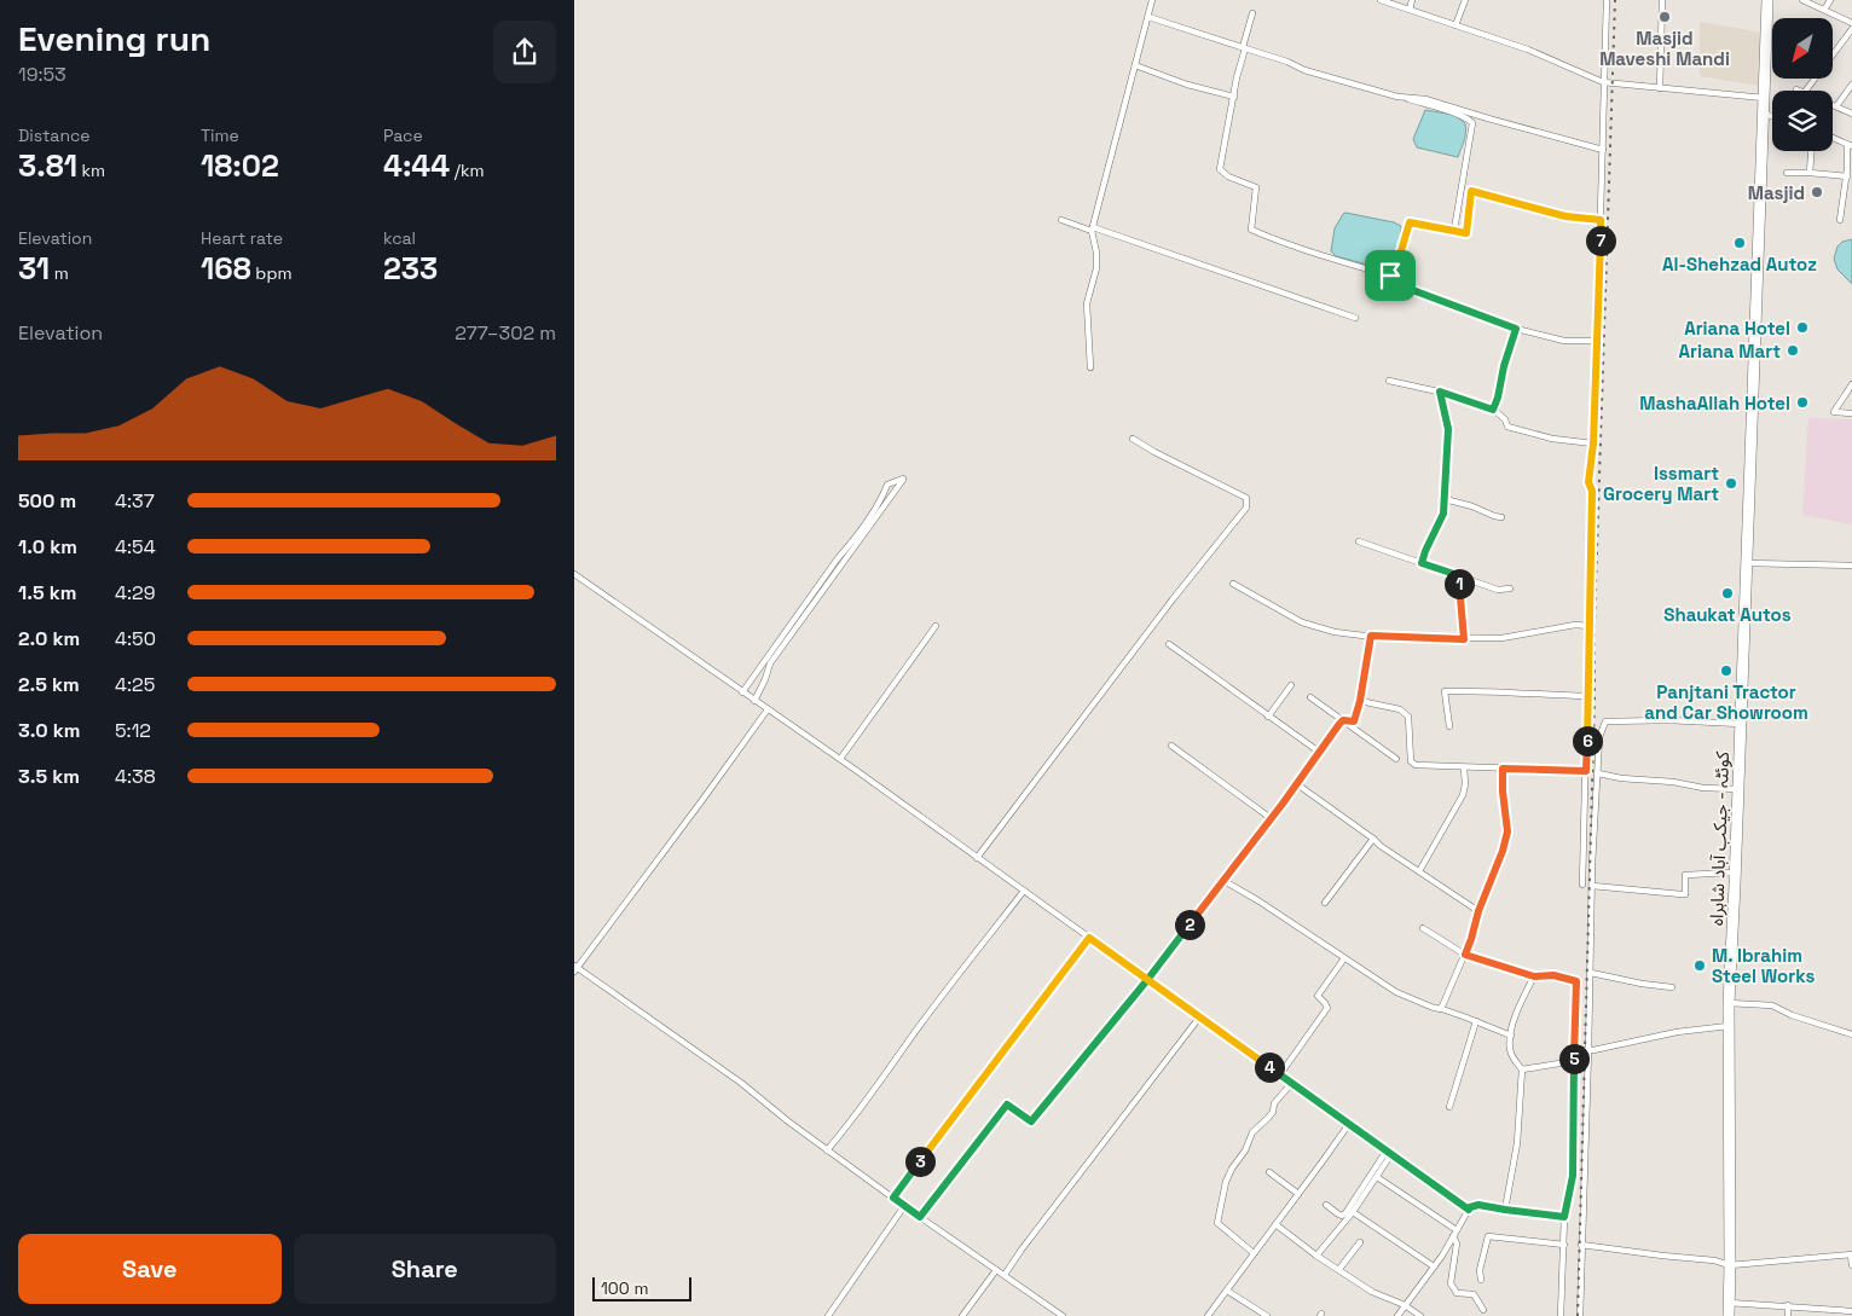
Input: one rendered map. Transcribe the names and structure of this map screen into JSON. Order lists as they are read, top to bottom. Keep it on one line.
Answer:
{"streets":{"highway":["کوئٹہ - جیکب آباد شاہراہ"]},"places":["Masjid Maveshi Mandi","Masjid","Al-Shehzad Autoz","Ariana Hotel","Ariana Mart","MashaAllah Hotel","Issmart Grocery Mart","Shaukat Autos","Panjtani Tractor and Car Showroom","M. Ibrahim Steel Works"],"scale_bar":"100 m","north":"bottom left","page":{"heading":["Evening run","19:53"],"stats":[["Distance","3.81 km"],["Time","18:02"],["Pace","4:44 /km"],["Elevation","31 m"],["Heart rate","168 bpm"],["kcal","233"]],"pins":["7","1","6","2","5","4","3"],"chart":["Elevation","277–302 m"],"list":[{"name":"500 m","note":"4:37"},{"name":"1.0 km","note":"4:54"},{"name":"1.5 km","note":"4:29"},{"name":"2.0 km","note":"4:50"},{"name":"2.5 km","note":"4:25"},{"name":"3.0 km","note":"5:12"},{"name":"3.5 km","note":"4:38"}],"buttons":["Save","Share"],"scale":"100 m"}}
